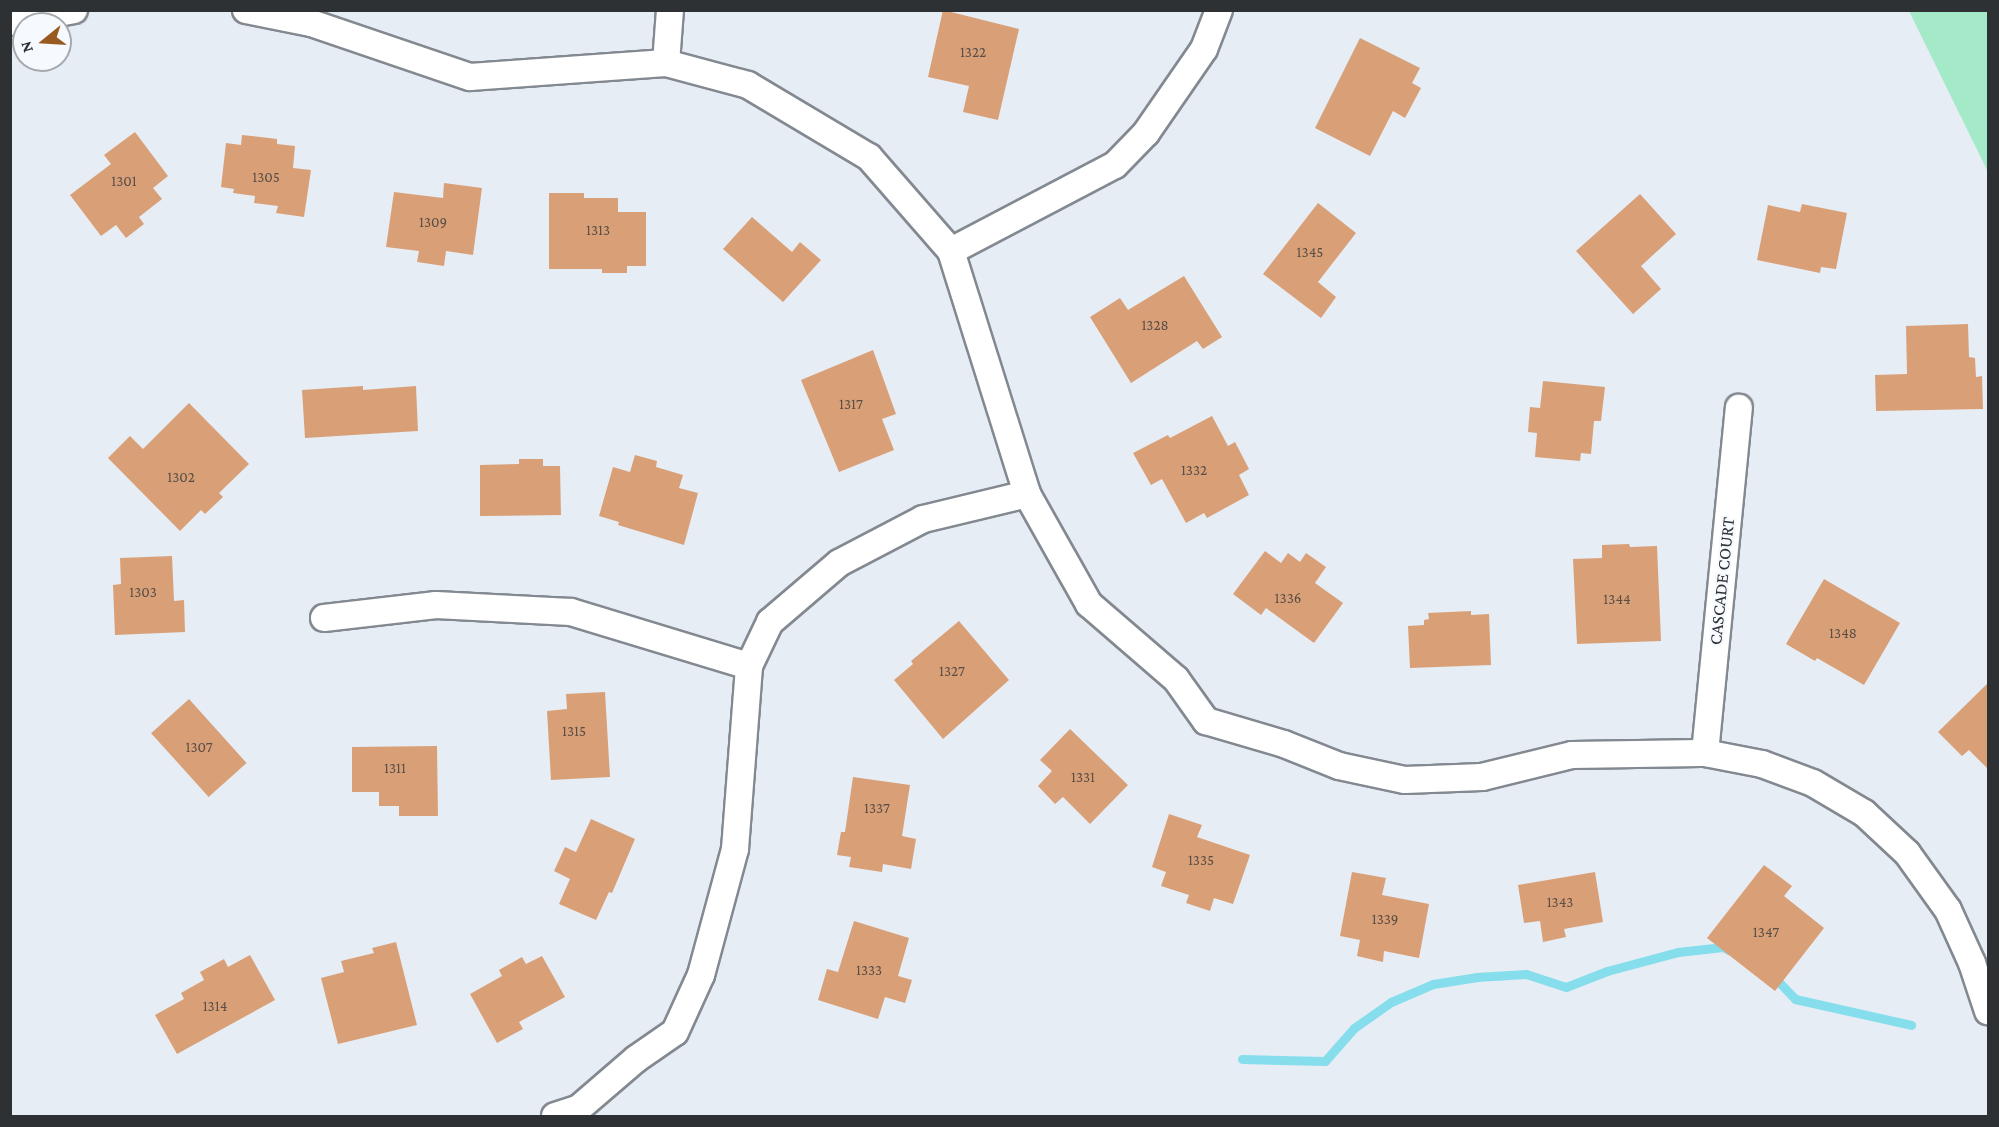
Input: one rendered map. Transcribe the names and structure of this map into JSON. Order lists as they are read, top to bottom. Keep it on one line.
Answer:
{"streets":{"street":["CASCADE COURT"]},"house_numbers":["1322","1305","1301","1309","1313","1345","1328","1317","1332","1302","1303","1336","1344","1348","1327","1315","1307","1311","1331","1337","1335","1343","1339","1347","1333","1314"],"north":"left"}
